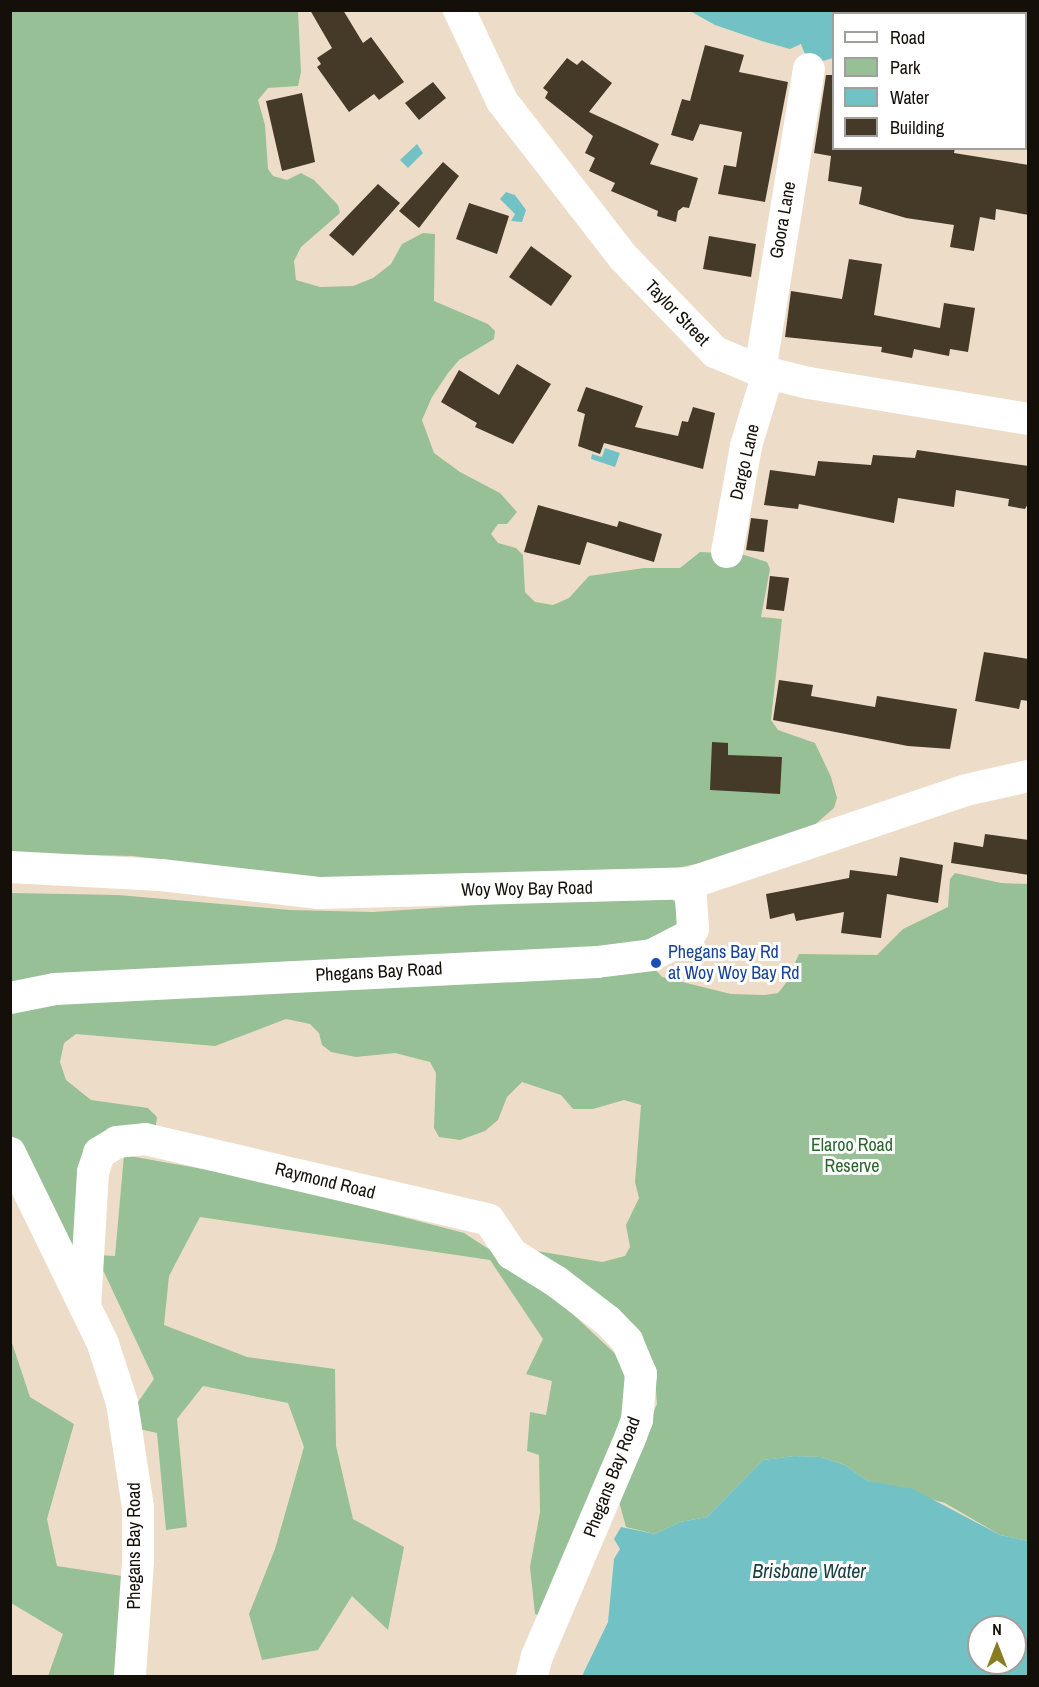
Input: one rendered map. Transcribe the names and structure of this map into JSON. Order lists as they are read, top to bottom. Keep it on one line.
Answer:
{"streets":{"street":["Goora Lane","Taylor Street","Dargo Lane","Woy Woy Bay Road","Phegans Bay Road","Raymond Road"]},"crossings":[["Goora Lane","Taylor Street"],["Goora Lane","Dargo Lane"],["Taylor Street","Dargo Lane"],["Woy Woy Bay Road","Phegans Bay Road"],["Phegans Bay Road","Raymond Road"]],"water":["Brisbane Water"],"parks":["Elaroo Road Reserve"],"places":["Phegans Bay Rd at Woy Woy Bay Rd"],"legend":["Road","Park","Water","Building"],"north":"top"}
